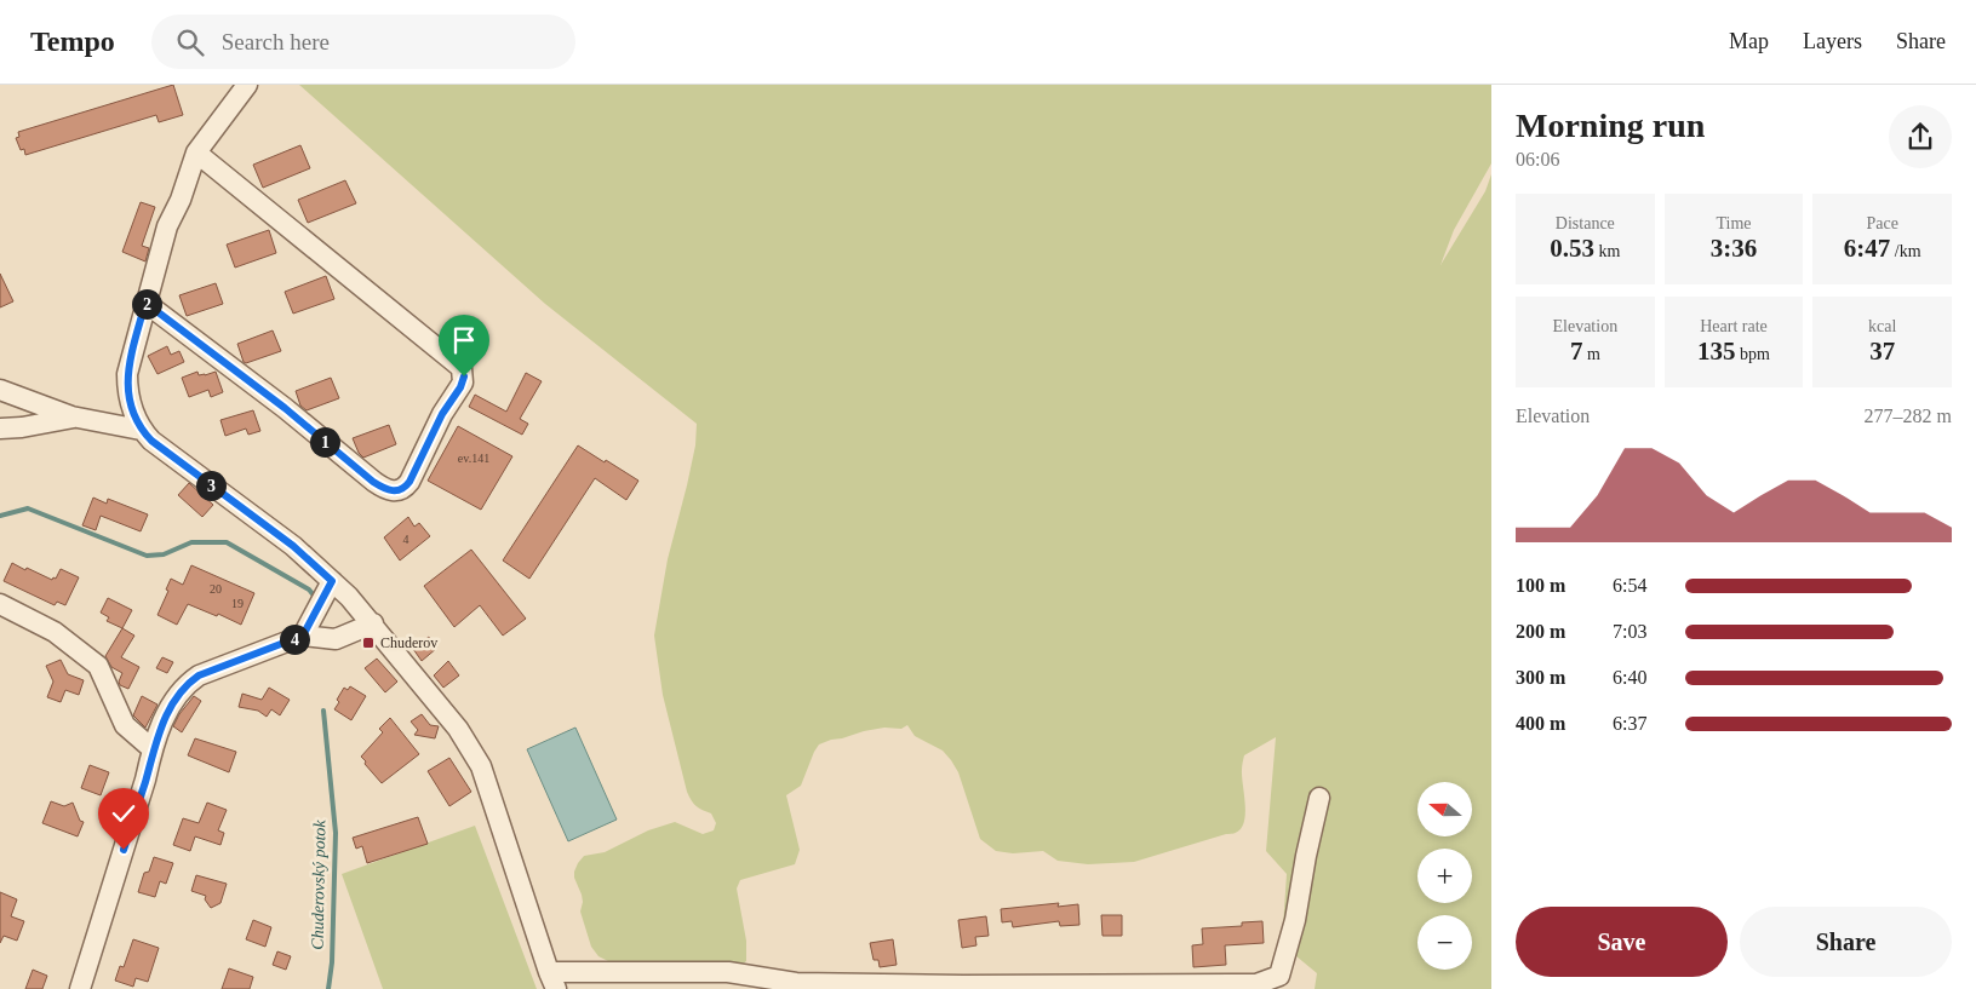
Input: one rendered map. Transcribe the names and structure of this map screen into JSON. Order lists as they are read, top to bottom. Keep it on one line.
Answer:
{"water":["Chuderovský potok"],"places":{"transit":["Chuderov"]},"house_numbers":["ev.141","4","20","19"],"north":"left","page":{"header":"Tempo","search":"Search here","nav":["Map","Layers","Share"],"heading":["Morning run","06:06"],"stats":[["Distance","0.53 km"],["Time","3:36"],["Pace","6:47 /km"],["Elevation","7 m"],["Heart rate","135 bpm"],["kcal","37"]],"pins":["2","1","3","4"],"chart":["Elevation","277–282 m"],"list":[{"name":"100 m","note":"6:54"},{"name":"200 m","note":"7:03"},{"name":"300 m","note":"6:40"},{"name":"400 m","note":"6:37"}],"map_buttons":["+","−"],"buttons":["Save","Share"]}}
